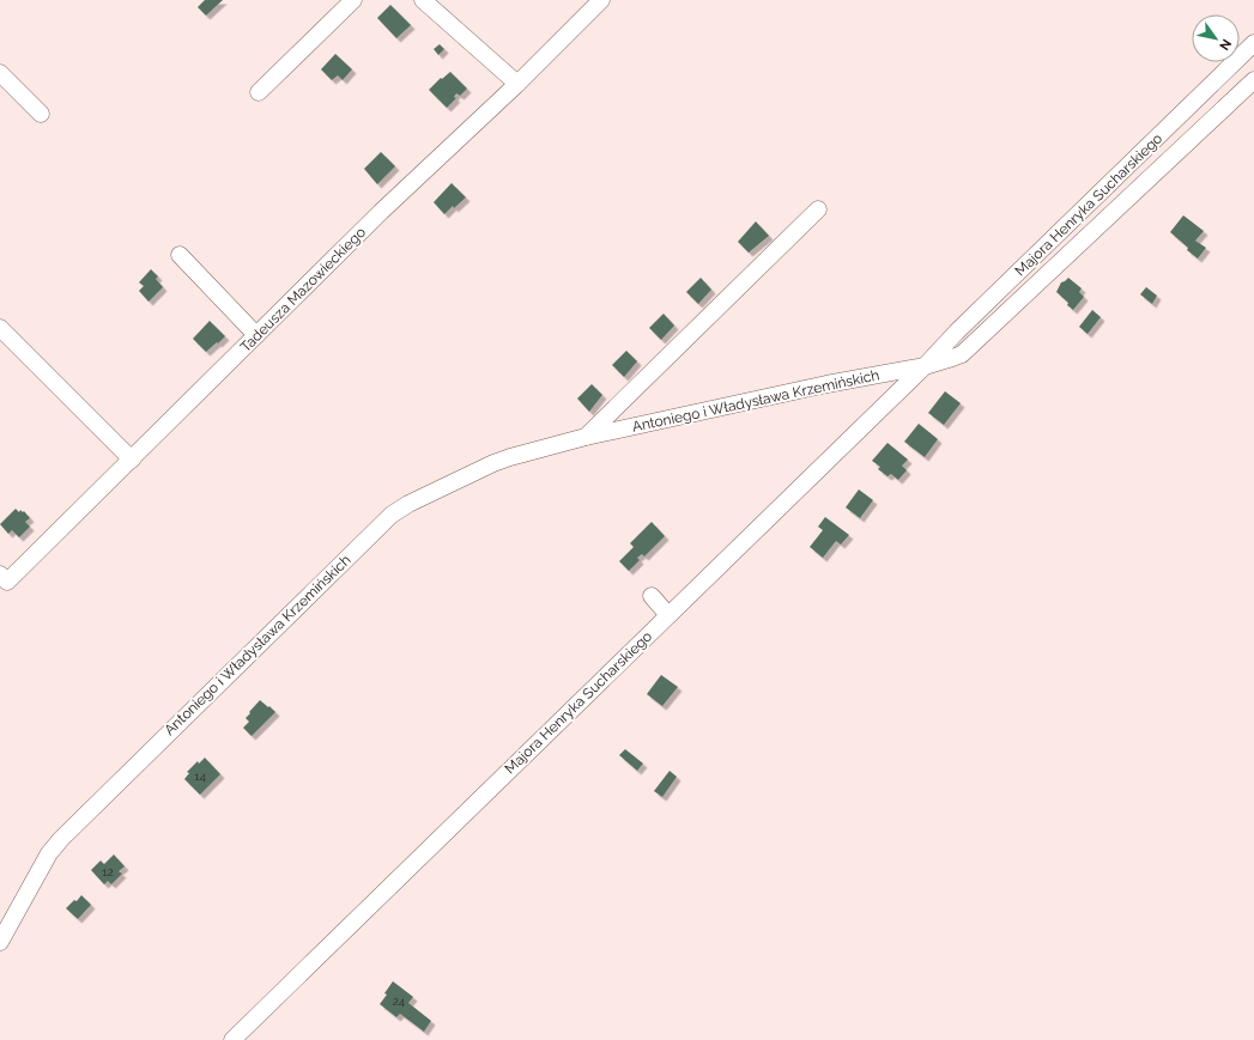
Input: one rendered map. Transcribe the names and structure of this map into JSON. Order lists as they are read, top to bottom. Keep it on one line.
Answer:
{"streets":{"street":["Majora Henryka Sucharskiego","Tadeusza Mazowieckiego","Antoniego i Władysława Krzemińskich"]},"crossings":[["Majora Henryka Sucharskiego","Antoniego i Władysława Krzemińskich"]],"house_numbers":["14","12","24"],"north":"bottom right"}
